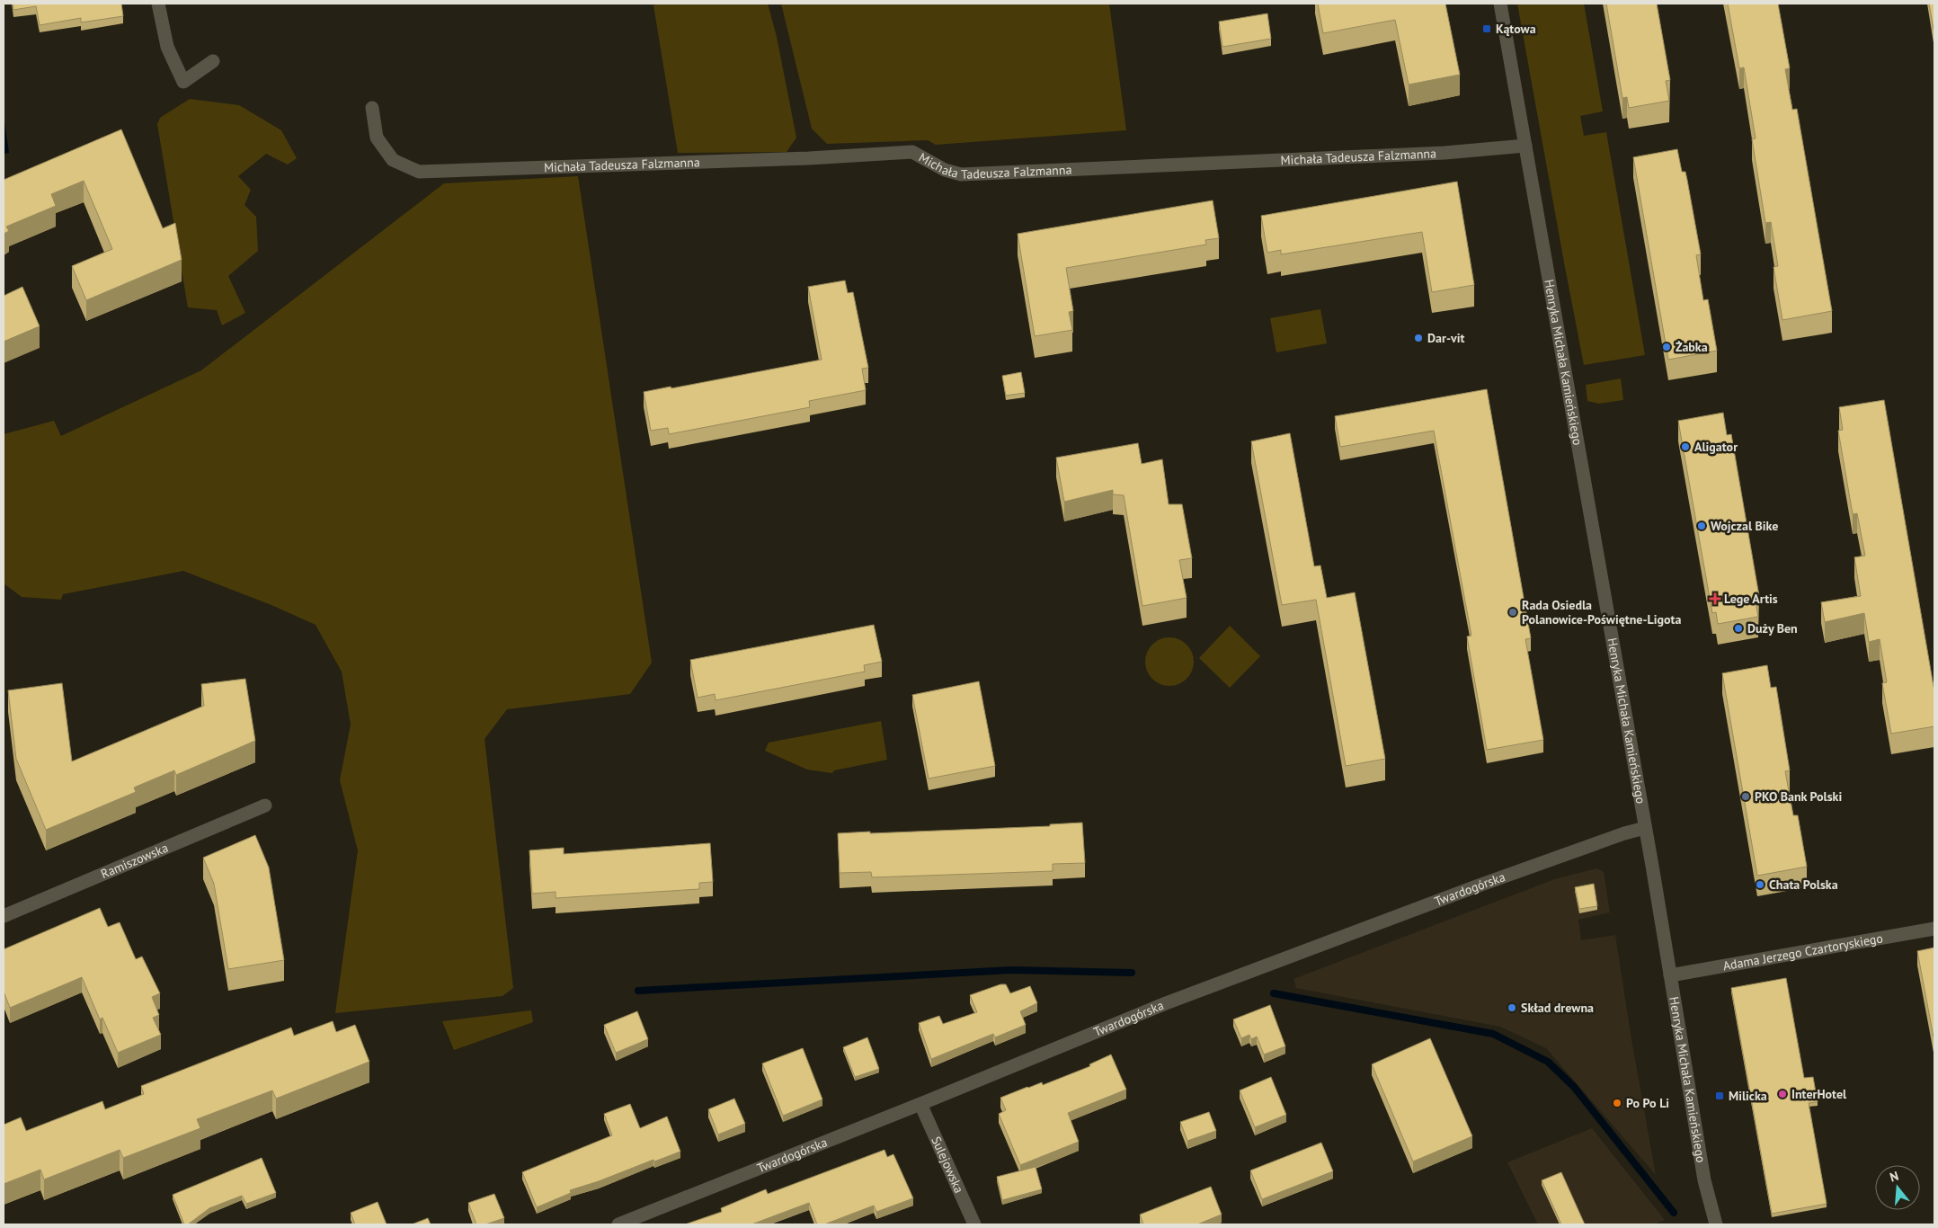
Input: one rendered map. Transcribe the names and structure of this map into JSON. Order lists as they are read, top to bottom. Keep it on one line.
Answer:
{"streets":{"street":["Michała Tadeusza Falzmanna","Henryka Michała Kamieńskiego","Ramiszowska","Twardogórska","Adama Jerzego Czartoryskiego","Sulejowska"]},"crossings":[["Michała Tadeusza Falzmanna","Henryka Michała Kamieńskiego"],["Henryka Michała Kamieńskiego","Twardogórska"],["Henryka Michała Kamieńskiego","Adama Jerzego Czartoryskiego"],["Twardogórska","Sulejowska"]],"places":{"transit":["Kątowa","Milicka"],"other":["Dar-vit","Żabka","Aligator","Wojczal Bike","Rada Osiedla Polanowice-Poświętne-Ligota","Duży Ben","PKO Bank Polski","Chata Polska","Skład drewna","InterHotel","Po Po Li"],"health":["Lege Artis"]},"north":"top"}
